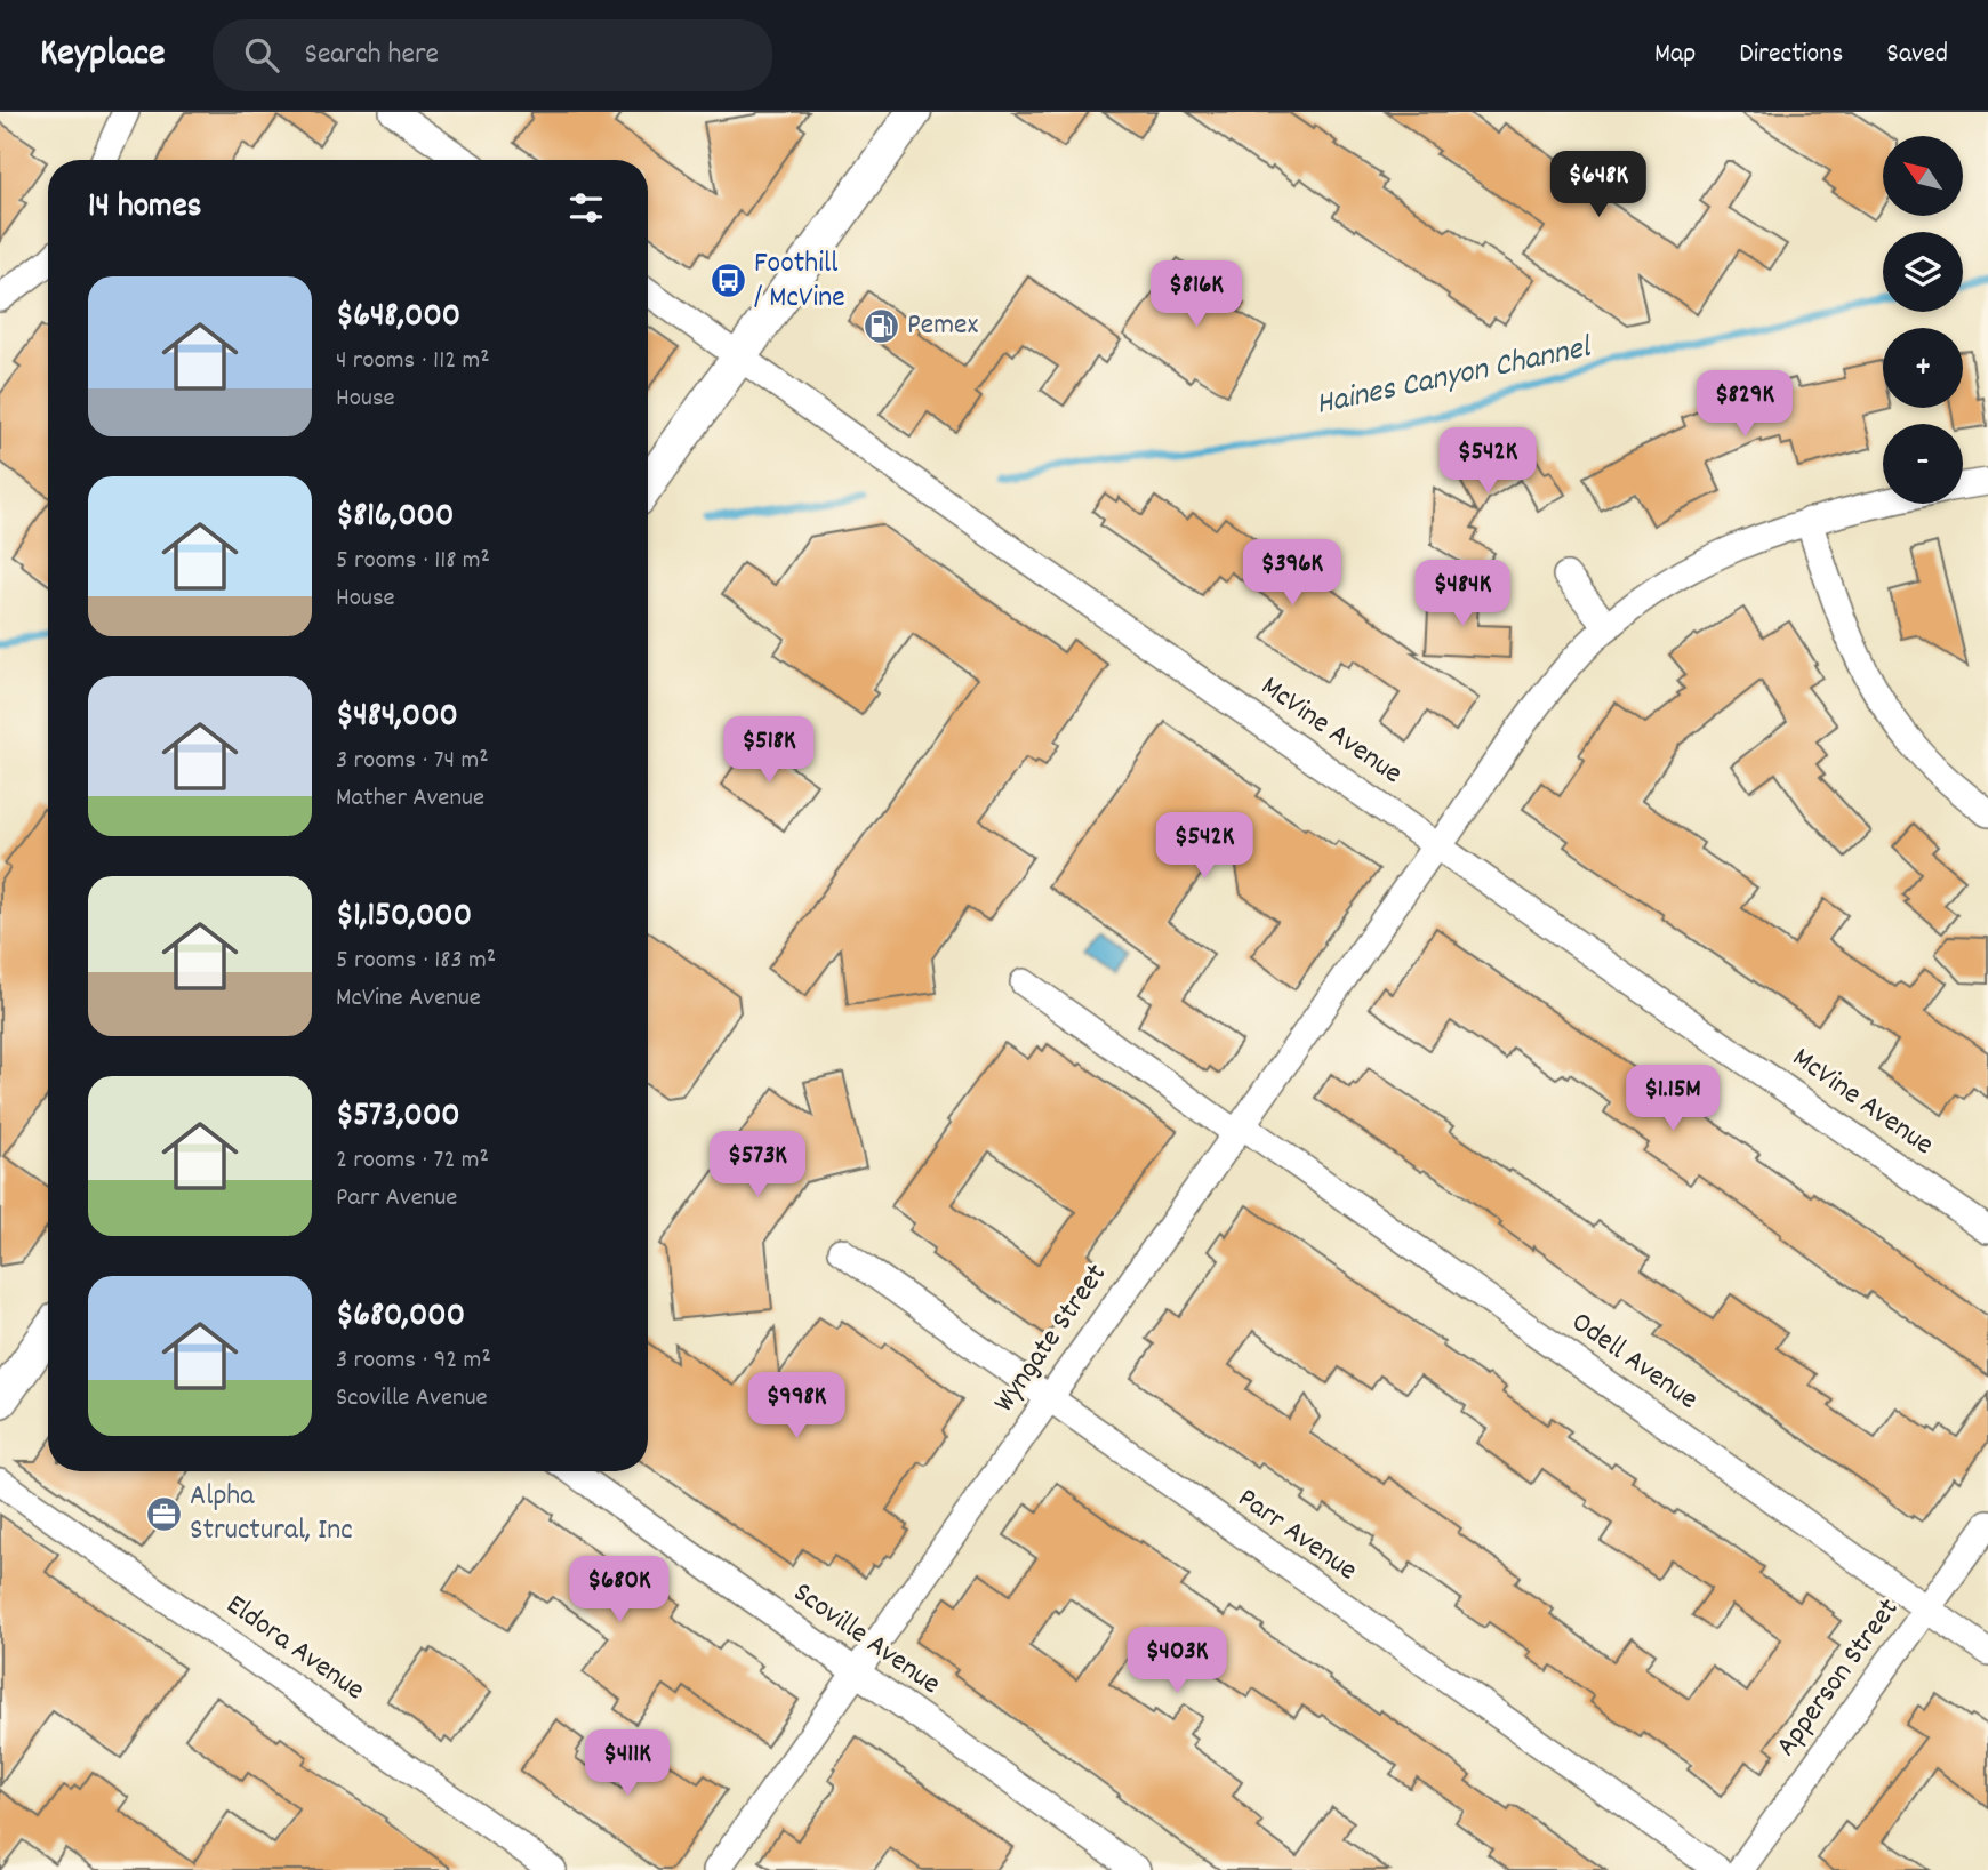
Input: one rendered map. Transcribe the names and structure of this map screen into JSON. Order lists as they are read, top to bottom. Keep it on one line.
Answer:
{"streets":{"street":["McVine Avenue","Wyngate Street","Odell Avenue","Parr Avenue","Scoville Avenue","Eldora Avenue","Apperson Street"]},"crossings":[["McVine Avenue","Wyngate Street"],["Wyngate Street","Odell Avenue"],["Wyngate Street","Parr Avenue"],["Wyngate Street","Scoville Avenue"],["Odell Avenue","Apperson Street"]],"water":["Haines Canyon Channel"],"places":{"bus stop":["Foothill / McVine"],"fuel station":["Pemex"],"office":["Alpha Structural, Inc"]},"north":"top left","page":{"header":"Keyplace","search":"Search here","nav":["Map","Directions","Saved"],"map_buttons":["+","−"],"price":["$648K","$816K","$829K","$542K","$396K","$484K","$518K","$542K","$1.15M","$573K","$998K","$680K","$403K","$411K"],"heading":"14 homes","list":[{"name":"$648,000","note":"4 rooms · 112 m² · House"},{"name":"$816,000","note":"5 rooms · 118 m² · House"},{"name":"$484,000","note":"3 rooms · 74 m² · Mather Avenue"},{"name":"$1,150,000","note":"5 rooms · 183 m² · McVine Avenue"},{"name":"$573,000","note":"2 rooms · 72 m² · Parr Avenue"},{"name":"$680,000","note":"3 rooms · 92 m² · Scoville Avenue"}]}}
